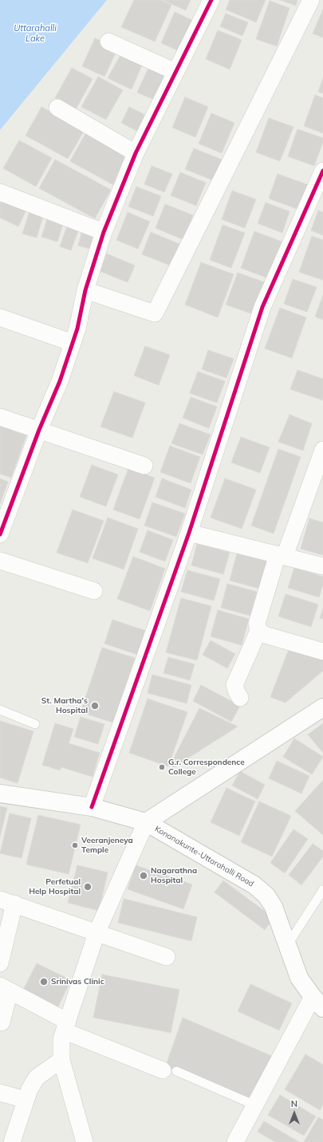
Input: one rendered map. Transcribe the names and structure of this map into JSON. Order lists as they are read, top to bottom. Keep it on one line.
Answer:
{"streets":{"main road":["Konanakunte-Uttarahalli Road"]},"water":["Uttarahalli Lake"],"places":["St. Martha's Hospital","G.r. Correspondence College","Veeranjeneya Temple","Nagarathna Hospital","Perfetual Help Hospital","Srinivas Clinic"],"north":"top"}
